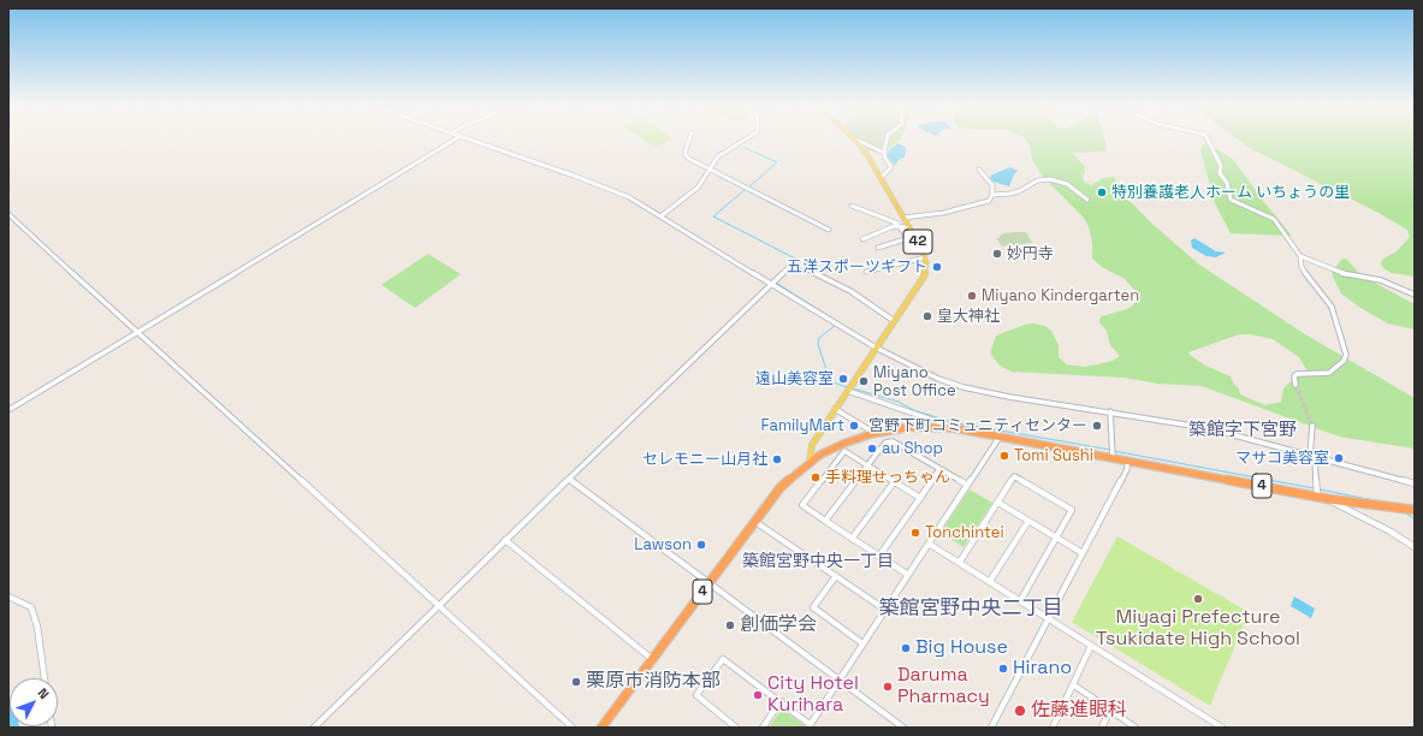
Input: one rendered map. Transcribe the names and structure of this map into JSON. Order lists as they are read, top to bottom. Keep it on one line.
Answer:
{"streets":{"highway":["4"],"main road":["42"]},"crossings":[["42","4"]],"districts":["築館字下宮野","築館宮野中央一丁目","築館宮野中央二丁目"],"places":["特別養護老人ホーム いちょうの里","妙円寺","五洋スポーツギフト","Miyano Kindergarten","皇大神社","遠山美容室","Miyano Post Office","FamilyMart","宮野下町コミュニティセンター","au Shop","Tomi Sushi","マサコ美容室","セレモニー山月社","手料理せっちゃん","Tonchintei","Lawson","Miyagi Prefecture Tsukidate High School","創価学会","Big House","Hirano","栗原市消防本部","Daruma Pharmacy","City Hotel Kurihara","佐藤進眼科"],"north":"top right"}
